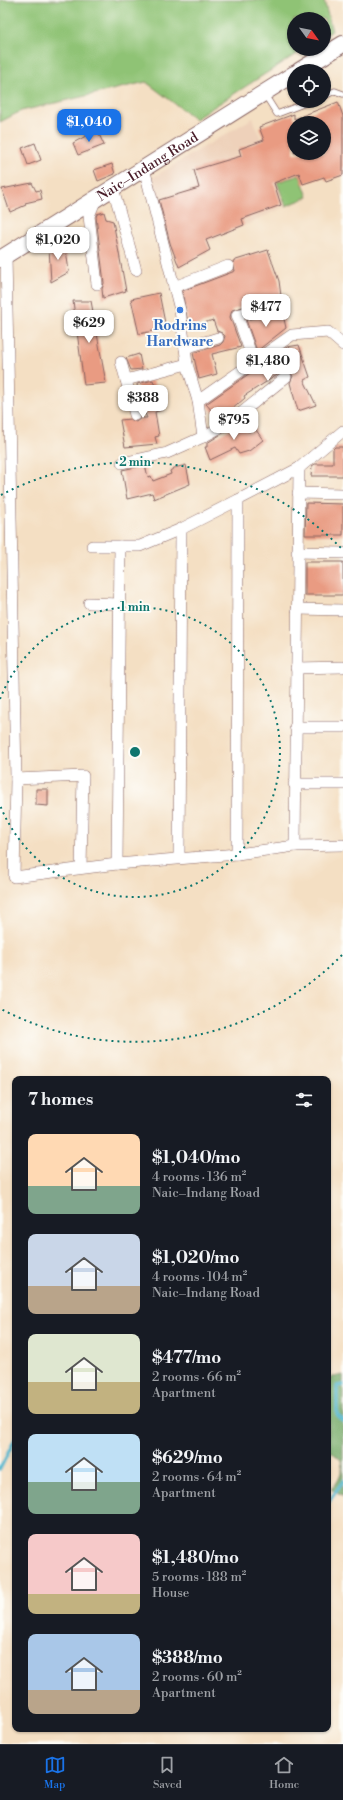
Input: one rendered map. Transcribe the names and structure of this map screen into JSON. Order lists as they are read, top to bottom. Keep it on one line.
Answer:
{"streets":{"main road":["Naic–Indang Road"]},"places":["Rodrins Hardware"],"north":"bottom right","page":{"price":["$1,040","$1,020","$477","$629","$1,480","$388","$795"],"heading":"7 homes","list":[{"name":"$1,040/mo","note":"4 rooms · 136 m² · Naic–Indang Road"},{"name":"$1,020/mo","note":"4 rooms · 104 m² · Naic–Indang Road"},{"name":"$477/mo","note":"2 rooms · 66 m² · Apartment"},{"name":"$629/mo","note":"2 rooms · 64 m² · Apartment"},{"name":"$1,480/mo","note":"5 rooms · 188 m² · House"},{"name":"$388/mo","note":"2 rooms · 60 m² · Apartment"}],"tabs":["Map","Saved","Home"]},"rings":["2 min","1 min"]}
